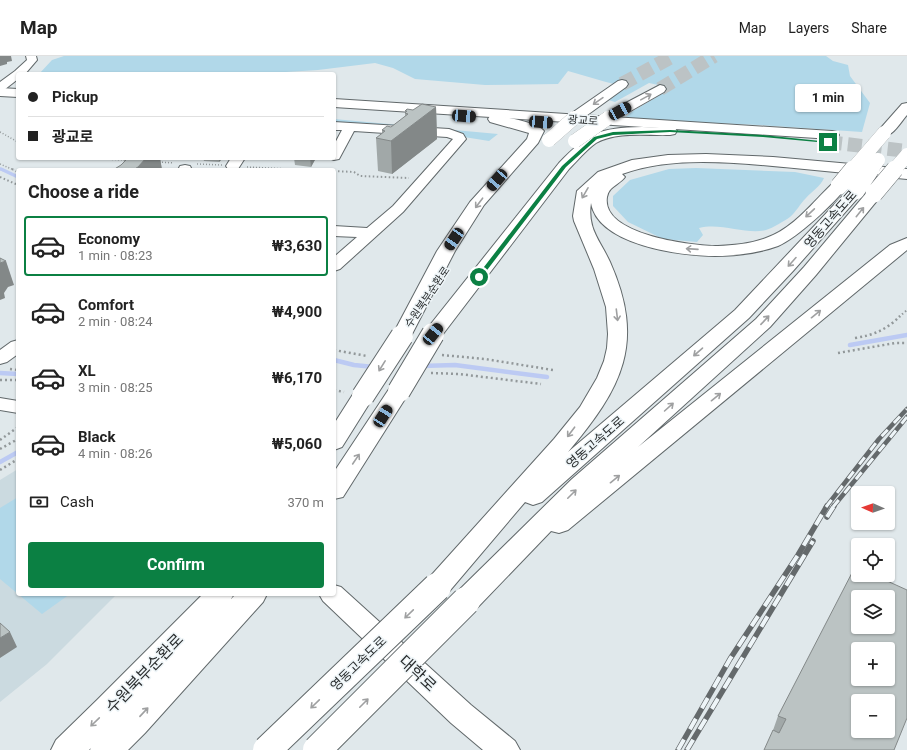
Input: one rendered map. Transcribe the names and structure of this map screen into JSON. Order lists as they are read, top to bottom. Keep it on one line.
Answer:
{"streets":{"main road":["광교로","영동고속도로","수원북부순환로"],"street":["대학로"]},"north":"left","page":{"header":"Map","nav":["Map","Layers","Share"],"banner":["Pickup","광교로"],"bubble":"1 min","heading":"Choose a ride","list":[{"name":"Economy","note":"1 min · 08:23","value":"₩3,630"},{"name":"Comfort","note":"2 min · 08:24","value":"₩4,900"},{"name":"XL","note":"3 min · 08:25","value":"₩6,170"},{"name":"Black","note":"4 min · 08:26","value":"₩5,060"}],"pay":["Cash","370 m"],"map_buttons":["+","−"],"buttons":"Confirm"}}
